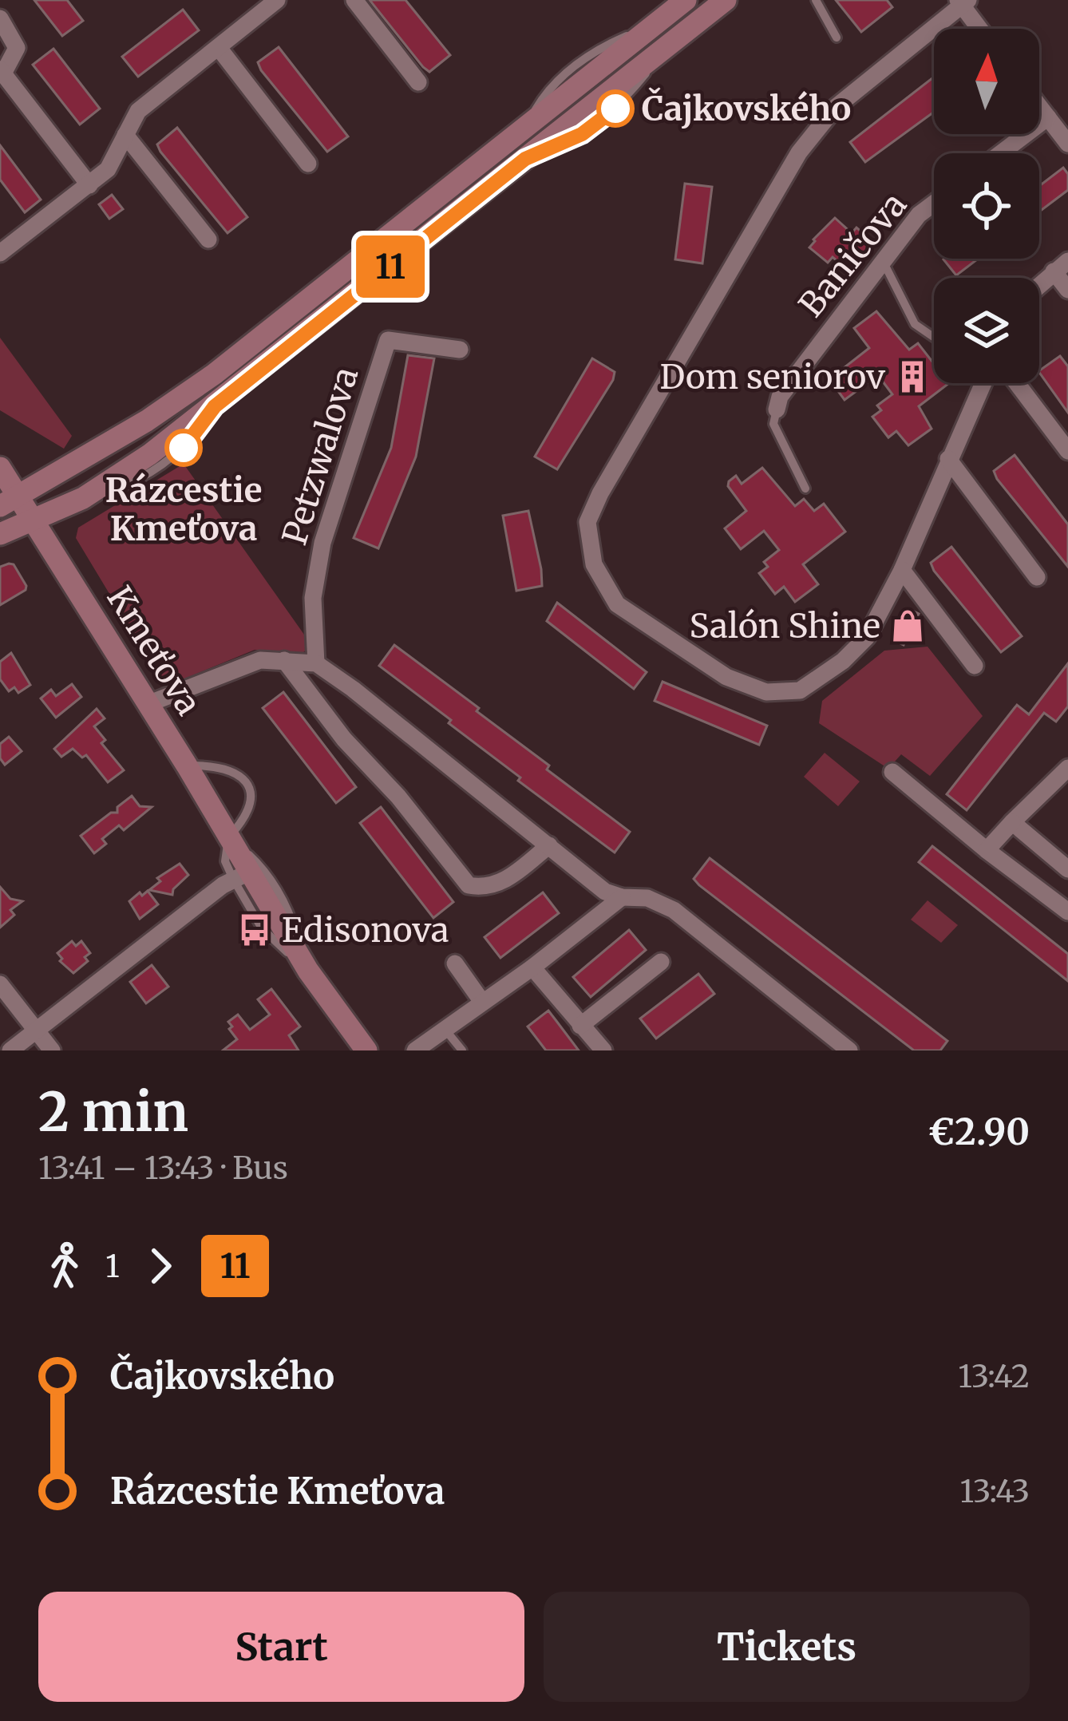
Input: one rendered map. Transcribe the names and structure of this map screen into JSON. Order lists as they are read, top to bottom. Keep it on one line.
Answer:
{"streets":{"street":["Baničova","Petzwalova","Kmeťova"]},"places":{"other":["Čajkovského","Rázcestie Kmeťova"],"building":["Dom seniorov"],"shop":["Salón Shine"],"bus stop":["Edisonova"]},"lines":["bus line 11"],"north":"top","page":{"on_map":"11","heading":["2 min","13:41 – 13:43 · Bus","€2.90"],"legs":["1","11"],"list":[{"name":"Čajkovského","value":"13:42"},{"name":"Rázcestie Kmeťova","value":"13:43"}],"buttons":["Start","Tickets"]}}
